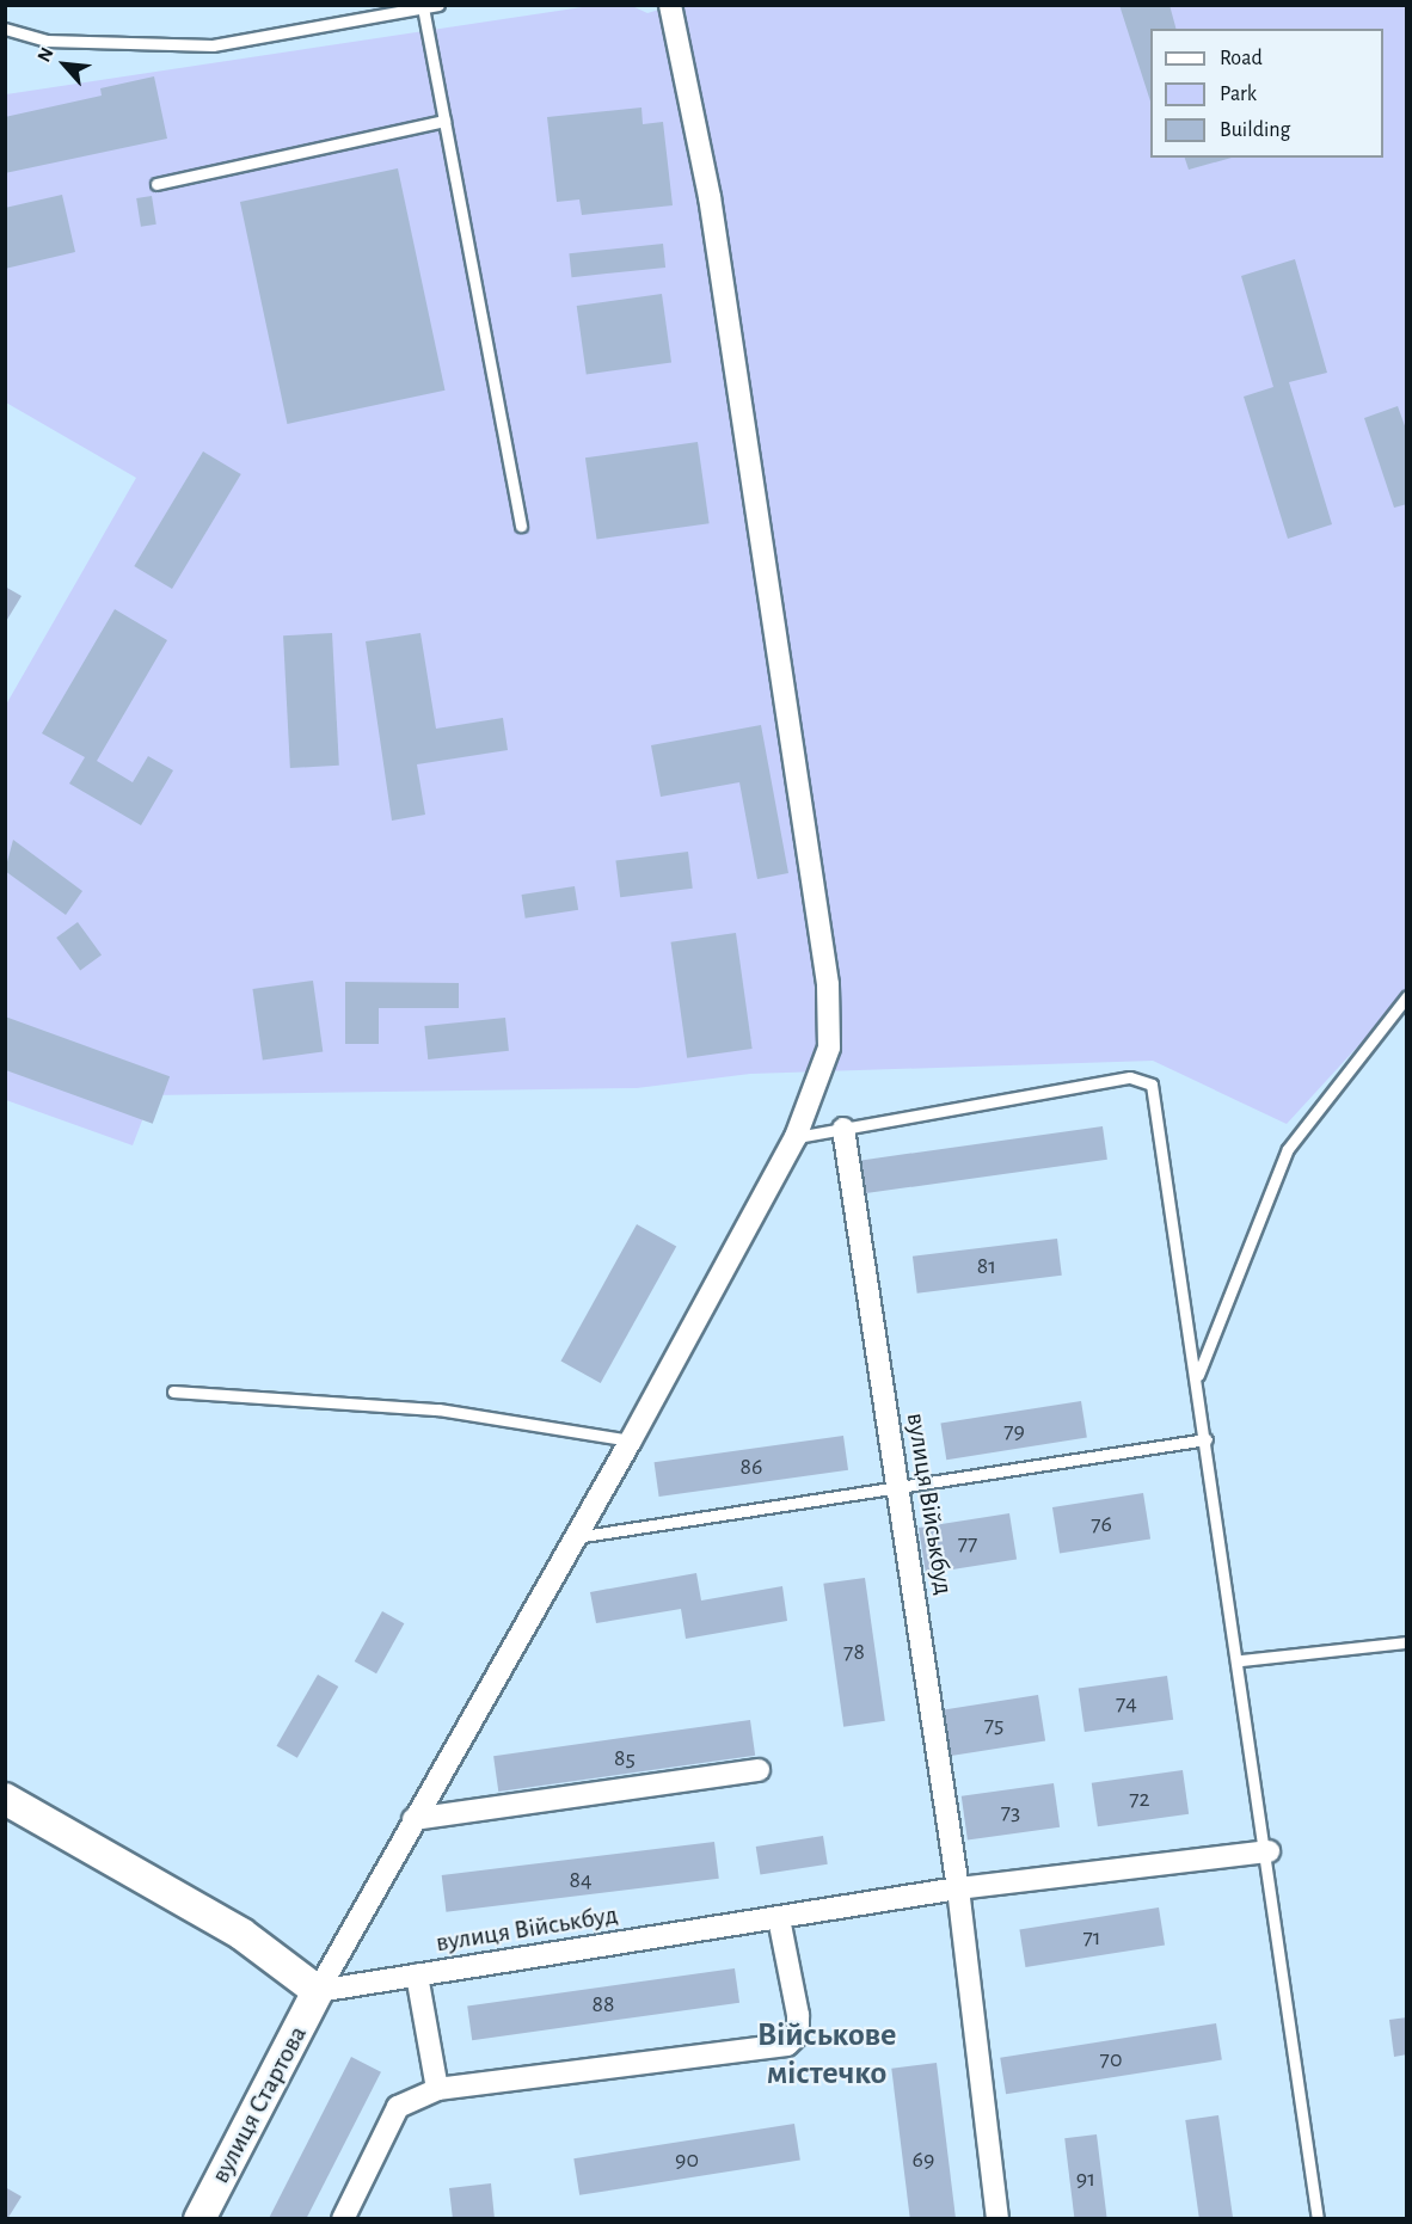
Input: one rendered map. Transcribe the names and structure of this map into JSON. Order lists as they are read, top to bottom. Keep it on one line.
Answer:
{"streets":{"main road":["вулиця Стартова"],"street":["вулиця Військбуд"]},"crossings":[["вулиця Військбуд","вулиця Стартова"]],"districts":["Військове містечко"],"house_numbers":["81","79","86","76","77","78","74","75","85","72","73","84","71","88","70","90","69","91"],"legend":["Road","Park","Building"],"north":"top left"}
